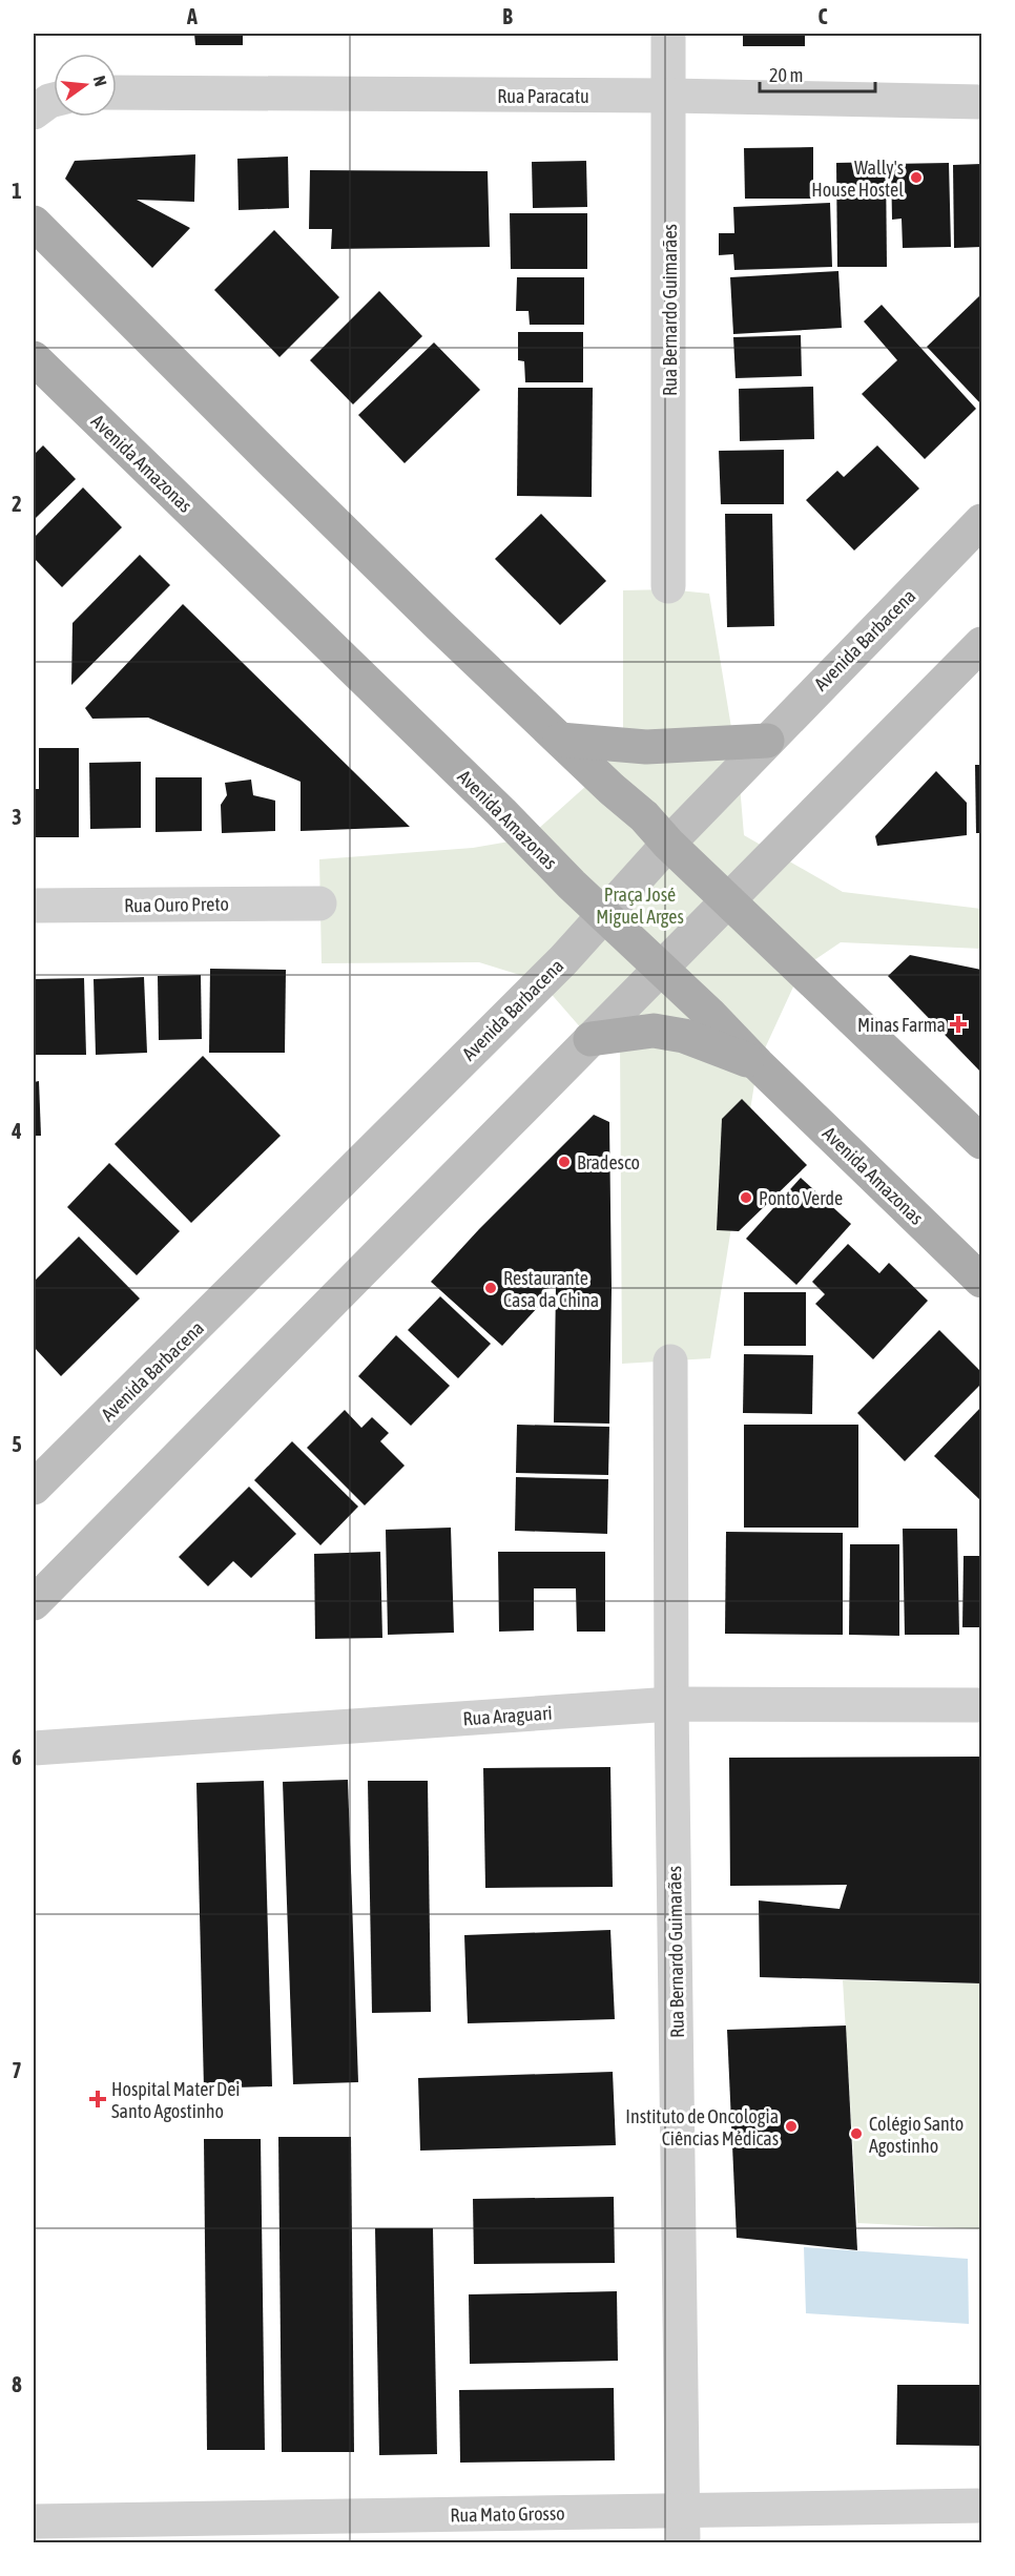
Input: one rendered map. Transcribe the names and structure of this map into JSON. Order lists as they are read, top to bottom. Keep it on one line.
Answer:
{"streets":{"main road":["Avenida Amazonas","Avenida Barbacena"],"street":["Rua Paracatu","Rua Bernardo Guimarães","Rua Ouro Preto","Rua Araguari","Rua Mato Grosso"]},"crossings":[["Rua Paracatu","Rua Bernardo Guimarães"],["Rua Bernardo Guimarães","Rua Araguari"],["Rua Bernardo Guimarães","Rua Mato Grosso"],["Avenida Amazonas","Avenida Barbacena"]],"parks":["Praça José Miguel Arges"],"places":{"other":["Wally's House Hostel","Bradesco","Ponto Verde","Restaurante Casa da China","Instituto de Oncologia Ciências Médicas","Colégio Santo Agostinho"],"health":["Minas Farma","Hospital Mater Dei Santo Agostinho"]},"scale_bar":"20 m","north":"right","grid":{"columns":["A","B","C"],"rows":["1","2","3","4","5","6","7","8"]}}
